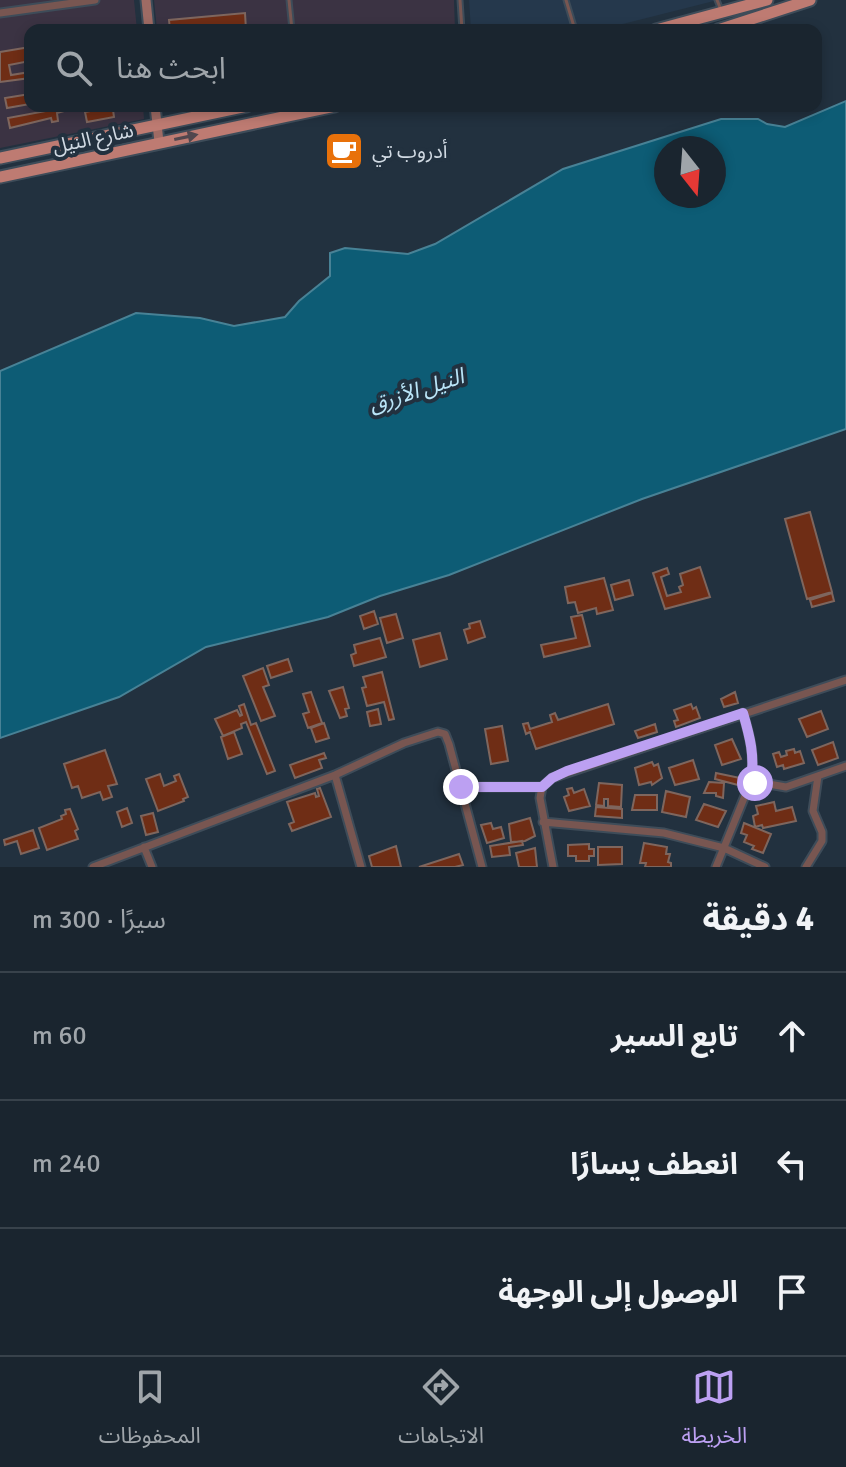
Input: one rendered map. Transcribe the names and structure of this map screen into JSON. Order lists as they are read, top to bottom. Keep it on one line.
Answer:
{"streets":{"main road":["شارع النيل"]},"water":["النيل الأزرق"],"places":{"cafe":["أدروب تي"]},"north":"bottom","page":{"search":"ابحث هنا","heading":["4 دقيقة","سيرًا · 300 m"],"list":[["تابع السير","60 m"],["انعطف يسارًا","240 m"],"الوصول إلى الوجهة"],"nav":["الخريطة","الاتجاهات","المحفوظات"]}}
